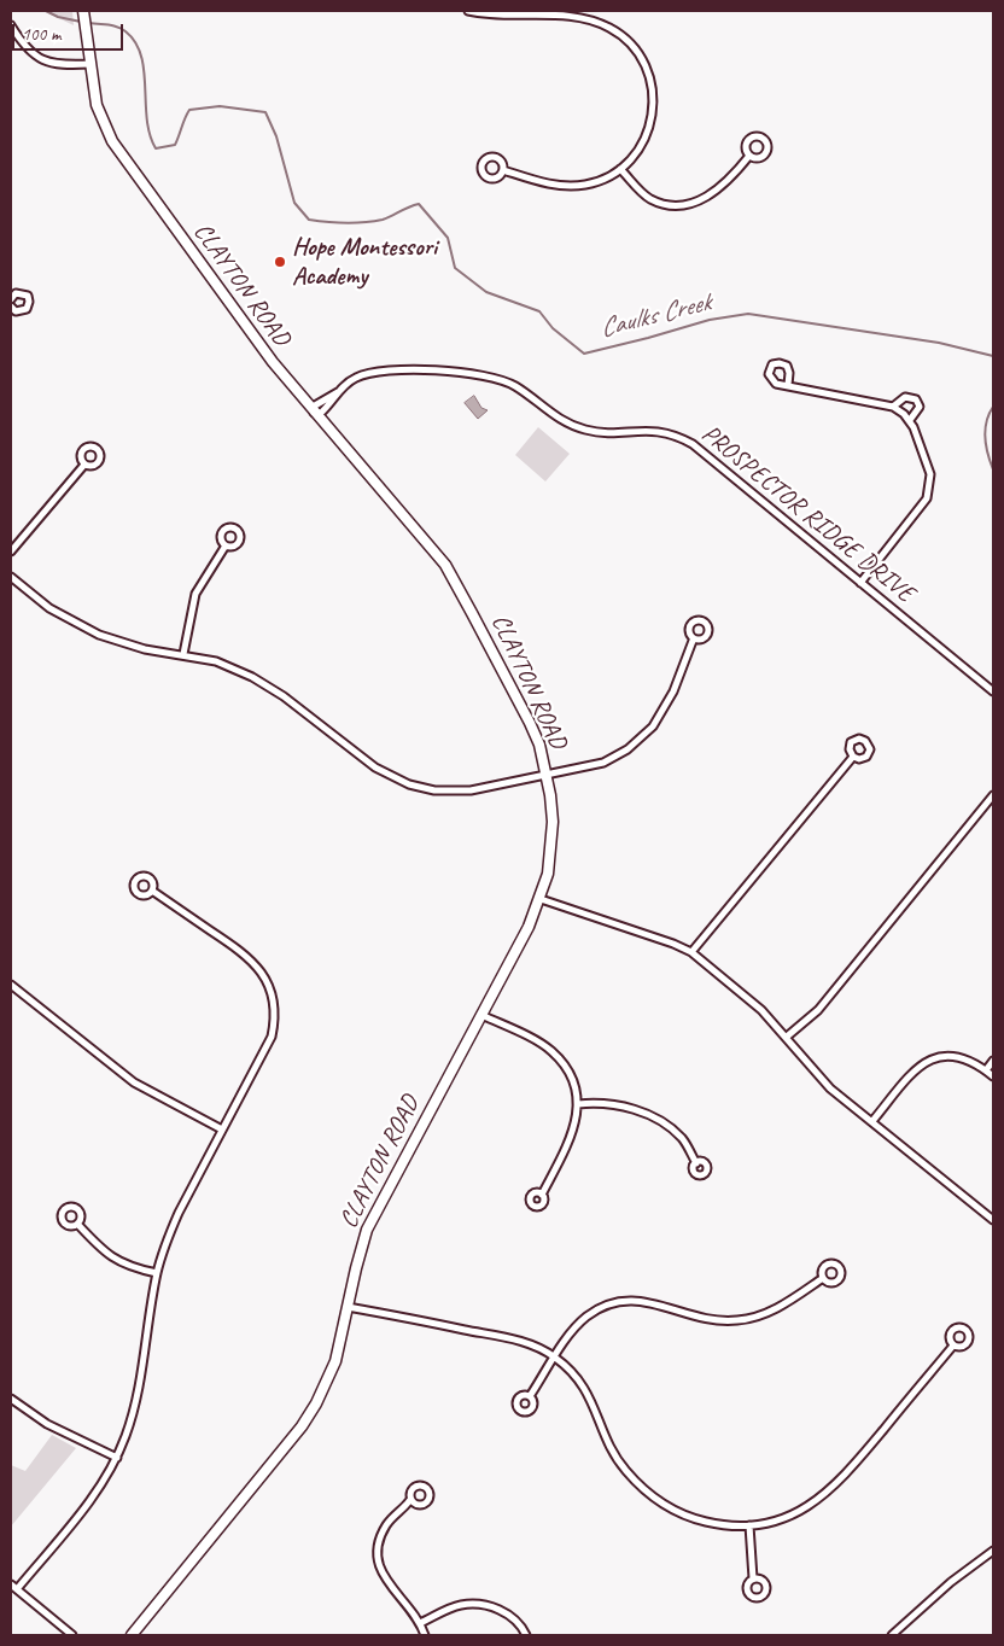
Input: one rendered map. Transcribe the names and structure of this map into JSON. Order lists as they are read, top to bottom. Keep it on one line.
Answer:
{"streets":{"main road":["CLAYTON ROAD"],"street":["PROSPECTOR RIDGE DRIVE"]},"crossings":[["CLAYTON ROAD","PROSPECTOR RIDGE DRIVE"]],"water":["Caulks Creek"],"places":["Hope Montessori Academy"],"scale_bar":"100 m"}
